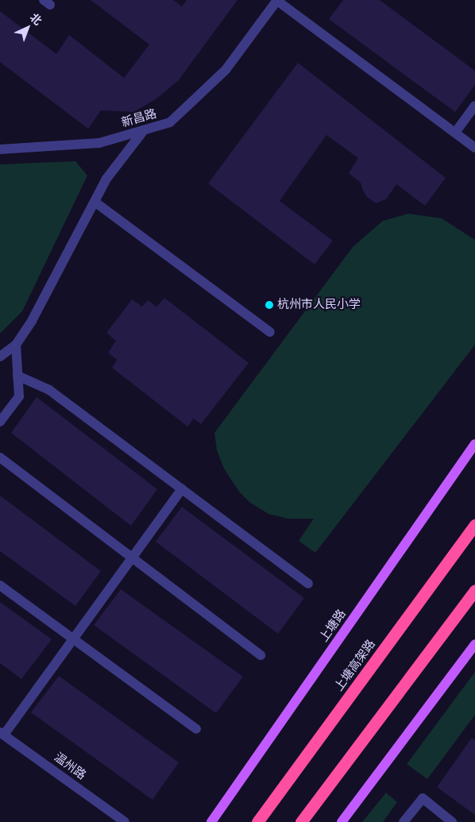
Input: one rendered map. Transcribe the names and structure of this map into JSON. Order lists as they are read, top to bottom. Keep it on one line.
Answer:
{"streets":{"highway":["上塘高架路"],"main road":["上塘路"],"street":["新昌路","温州路"]},"places":["杭州市人民小学"],"north":"top right"}
